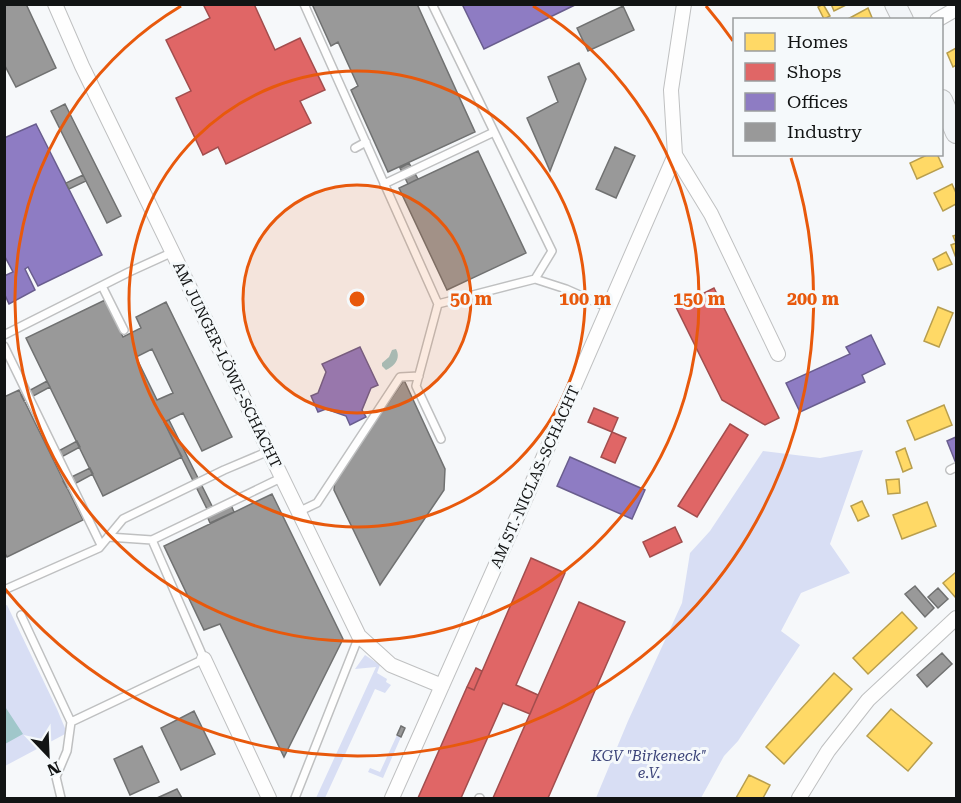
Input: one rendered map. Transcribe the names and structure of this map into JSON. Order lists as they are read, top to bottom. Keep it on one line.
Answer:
{"streets":{"street":["AM JUNGER-LÖWE-SCHACHT","AM ST.-NICLAS-SCHACHT"]},"crossings":[["AM JUNGER-LÖWE-SCHACHT","AM ST.-NICLAS-SCHACHT"]],"parks":["KGV \"Birkeneck\" e.V."],"legend":["Homes","Shops","Offices","Industry"],"north":"bottom right","rings":["50 m","100 m","150 m","200 m"]}
